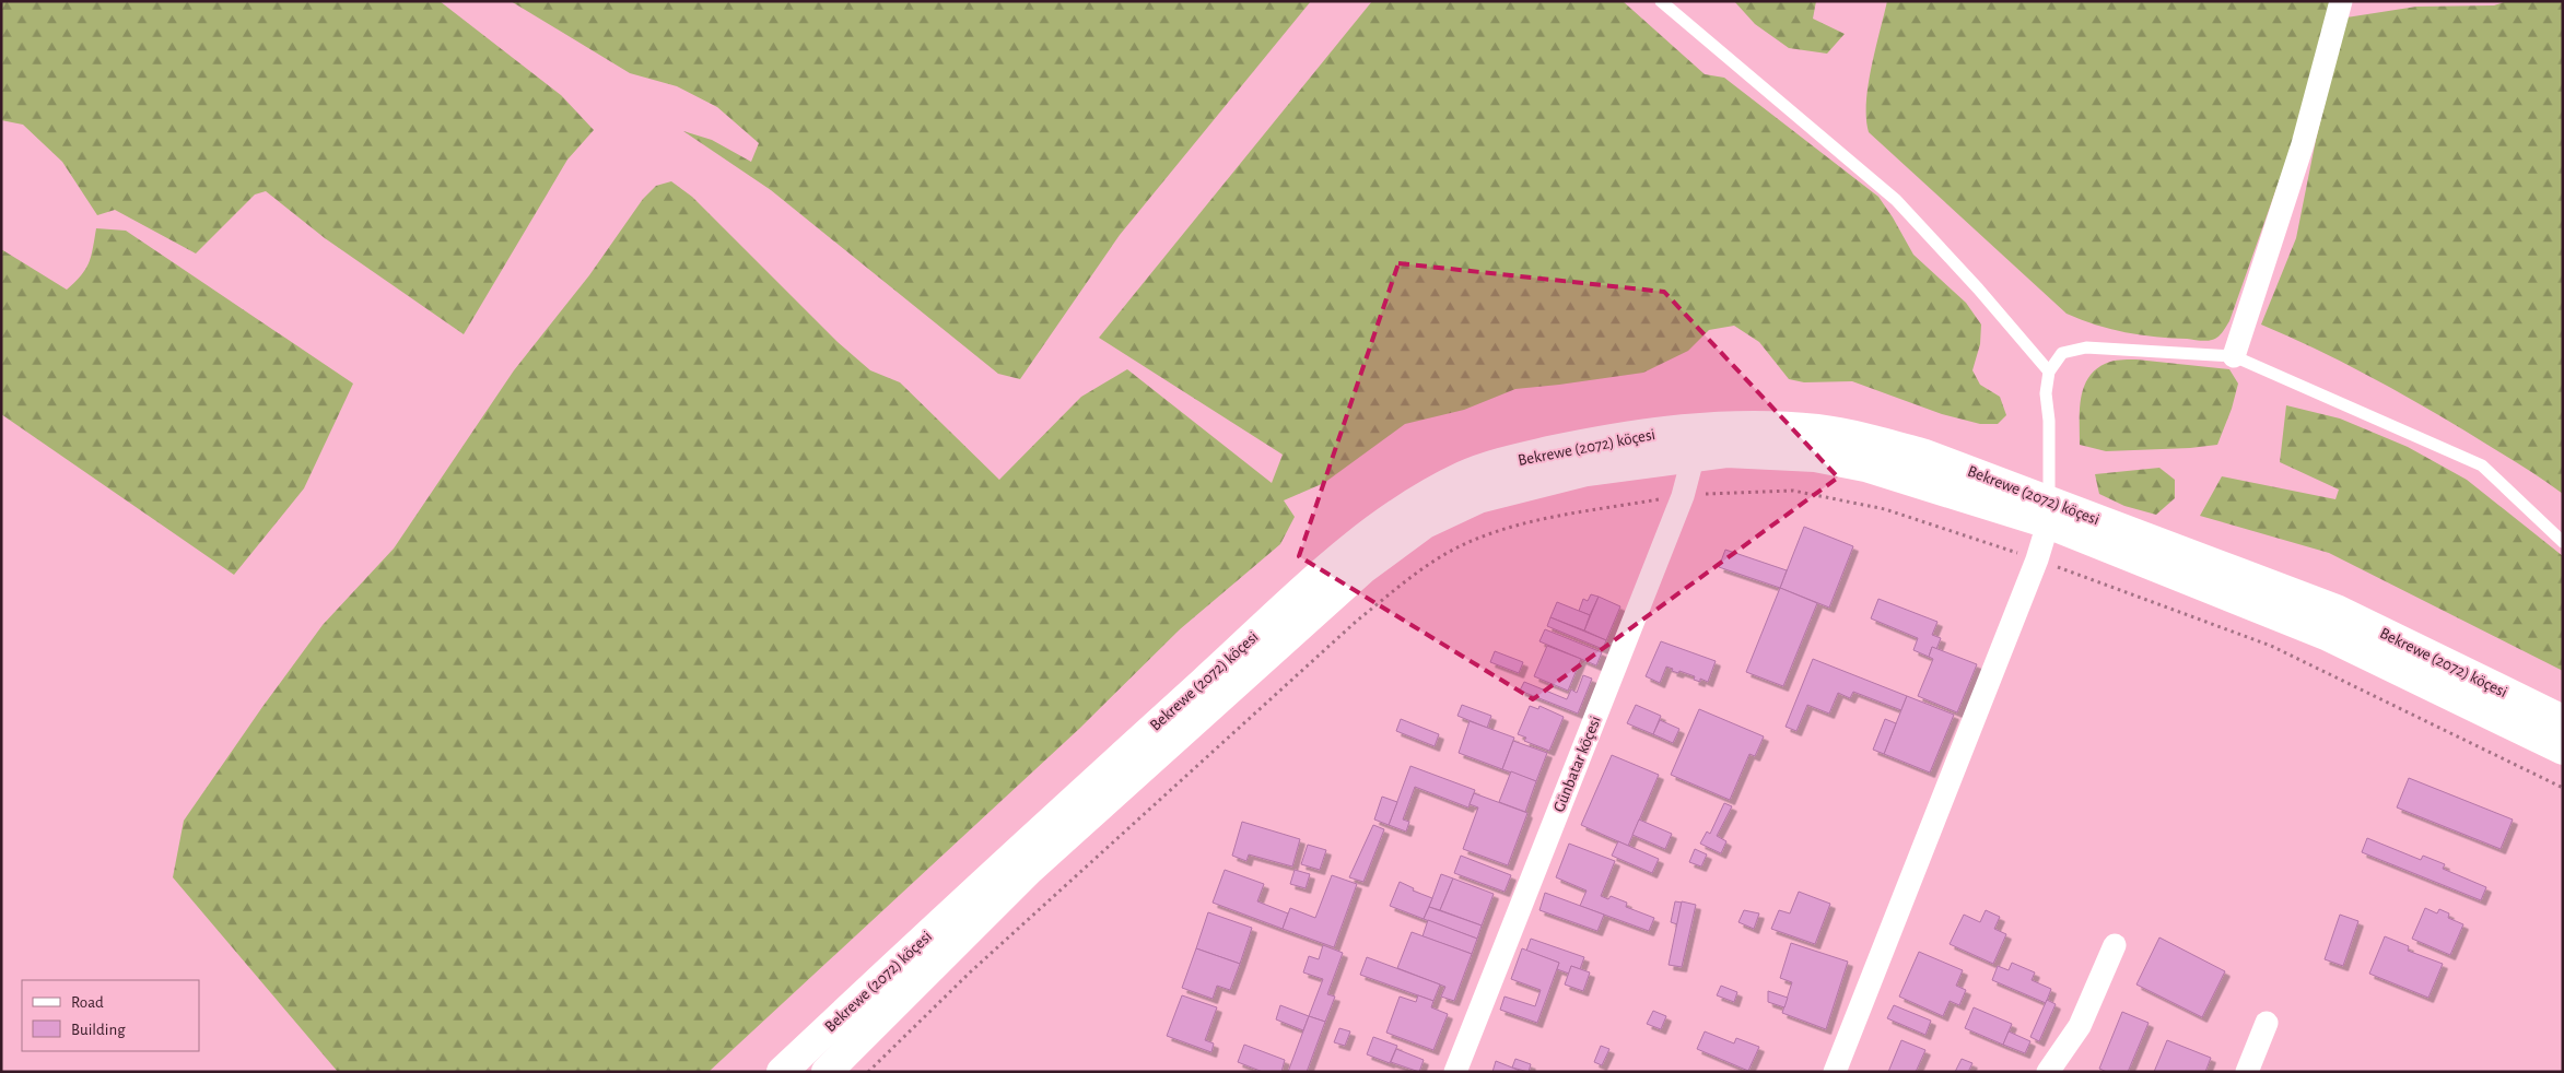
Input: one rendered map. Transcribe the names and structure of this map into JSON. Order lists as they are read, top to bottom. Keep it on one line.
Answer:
{"streets":{"main road":["Bekrewe (2072) köçesi"],"street":["Günbatar köçesi"]},"crossings":[["Bekrewe (2072) köçesi","Günbatar köçesi"]],"legend":["Road","Building"]}
